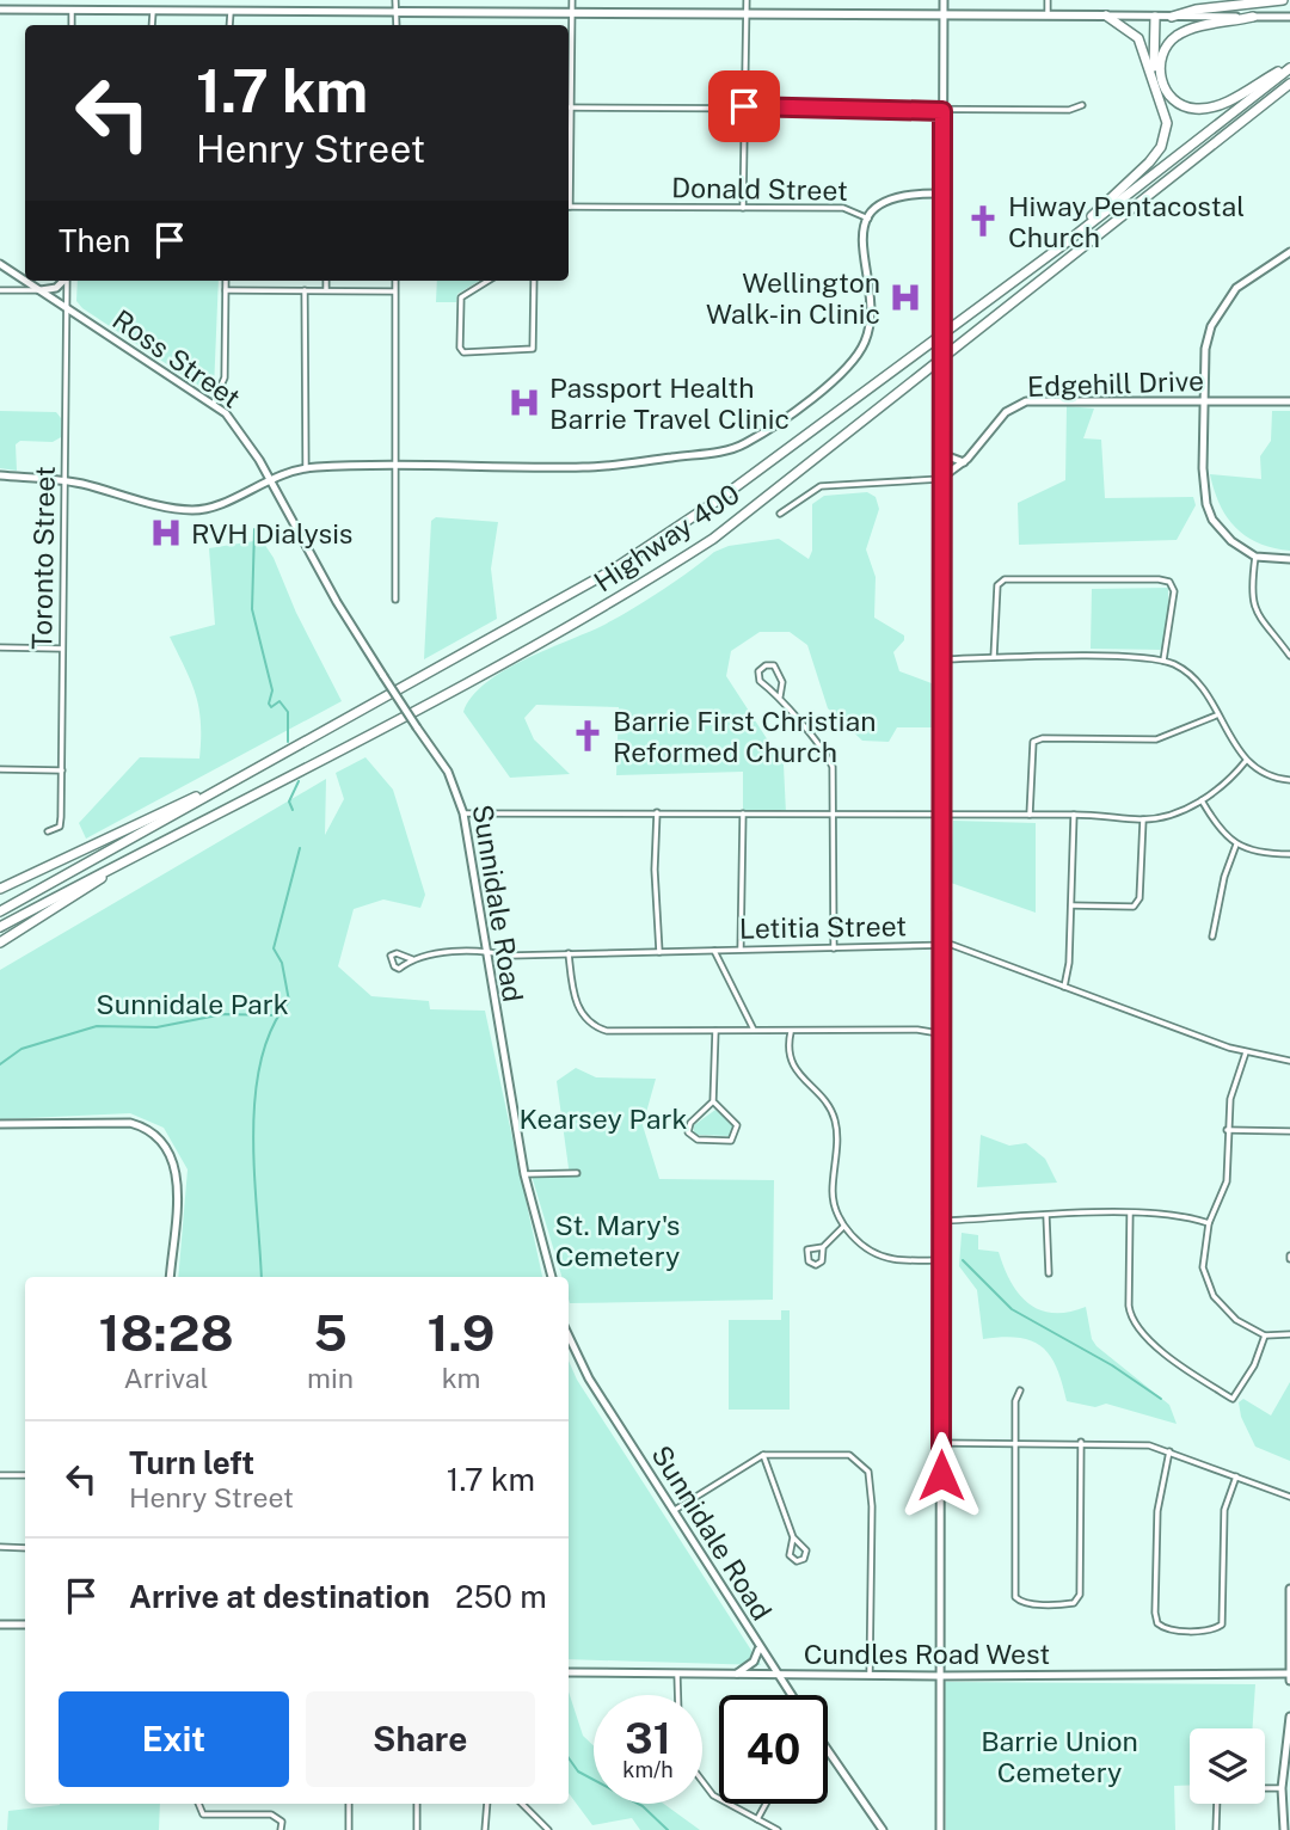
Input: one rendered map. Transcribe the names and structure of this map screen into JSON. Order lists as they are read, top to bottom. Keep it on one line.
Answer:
{"streets":{"highway":["Highway 400"],"street":["Donald Street","Ross Street","Edgehill Drive","Toronto Street","Sunnidale Road","Letitia Street","Cundles Road West"]},"crossings":[["Ross Street","Toronto Street"],["Ross Street","Sunnidale Road"],["Sunnidale Road","Letitia Street"],["Sunnidale Road","Cundles Road West"]],"parks":["Sunnidale Park","Kearsey Park","St. Mary's Cemetery","Barrie Union Cemetery"],"places":{"church":["Hiway Pentacostal Church","Barrie First Christian Reformed Church"],"hospital":["Wellington Walk-in Clinic","Passport Health Barrie Travel Clinic","RVH Dialysis"]},"page":{"turn":["1.7 km","Henry Street"],"then":"Then","eta":["18:28","Arrival","5","min","1.9","km"],"list":[{"name":"Turn left","note":"Henry Street","value":"1.7 km"},{"name":"Arrive at destination","value":"250 m"}],"buttons":["Exit","Share"],"speed":"31 km/h","limit":"40"}}
